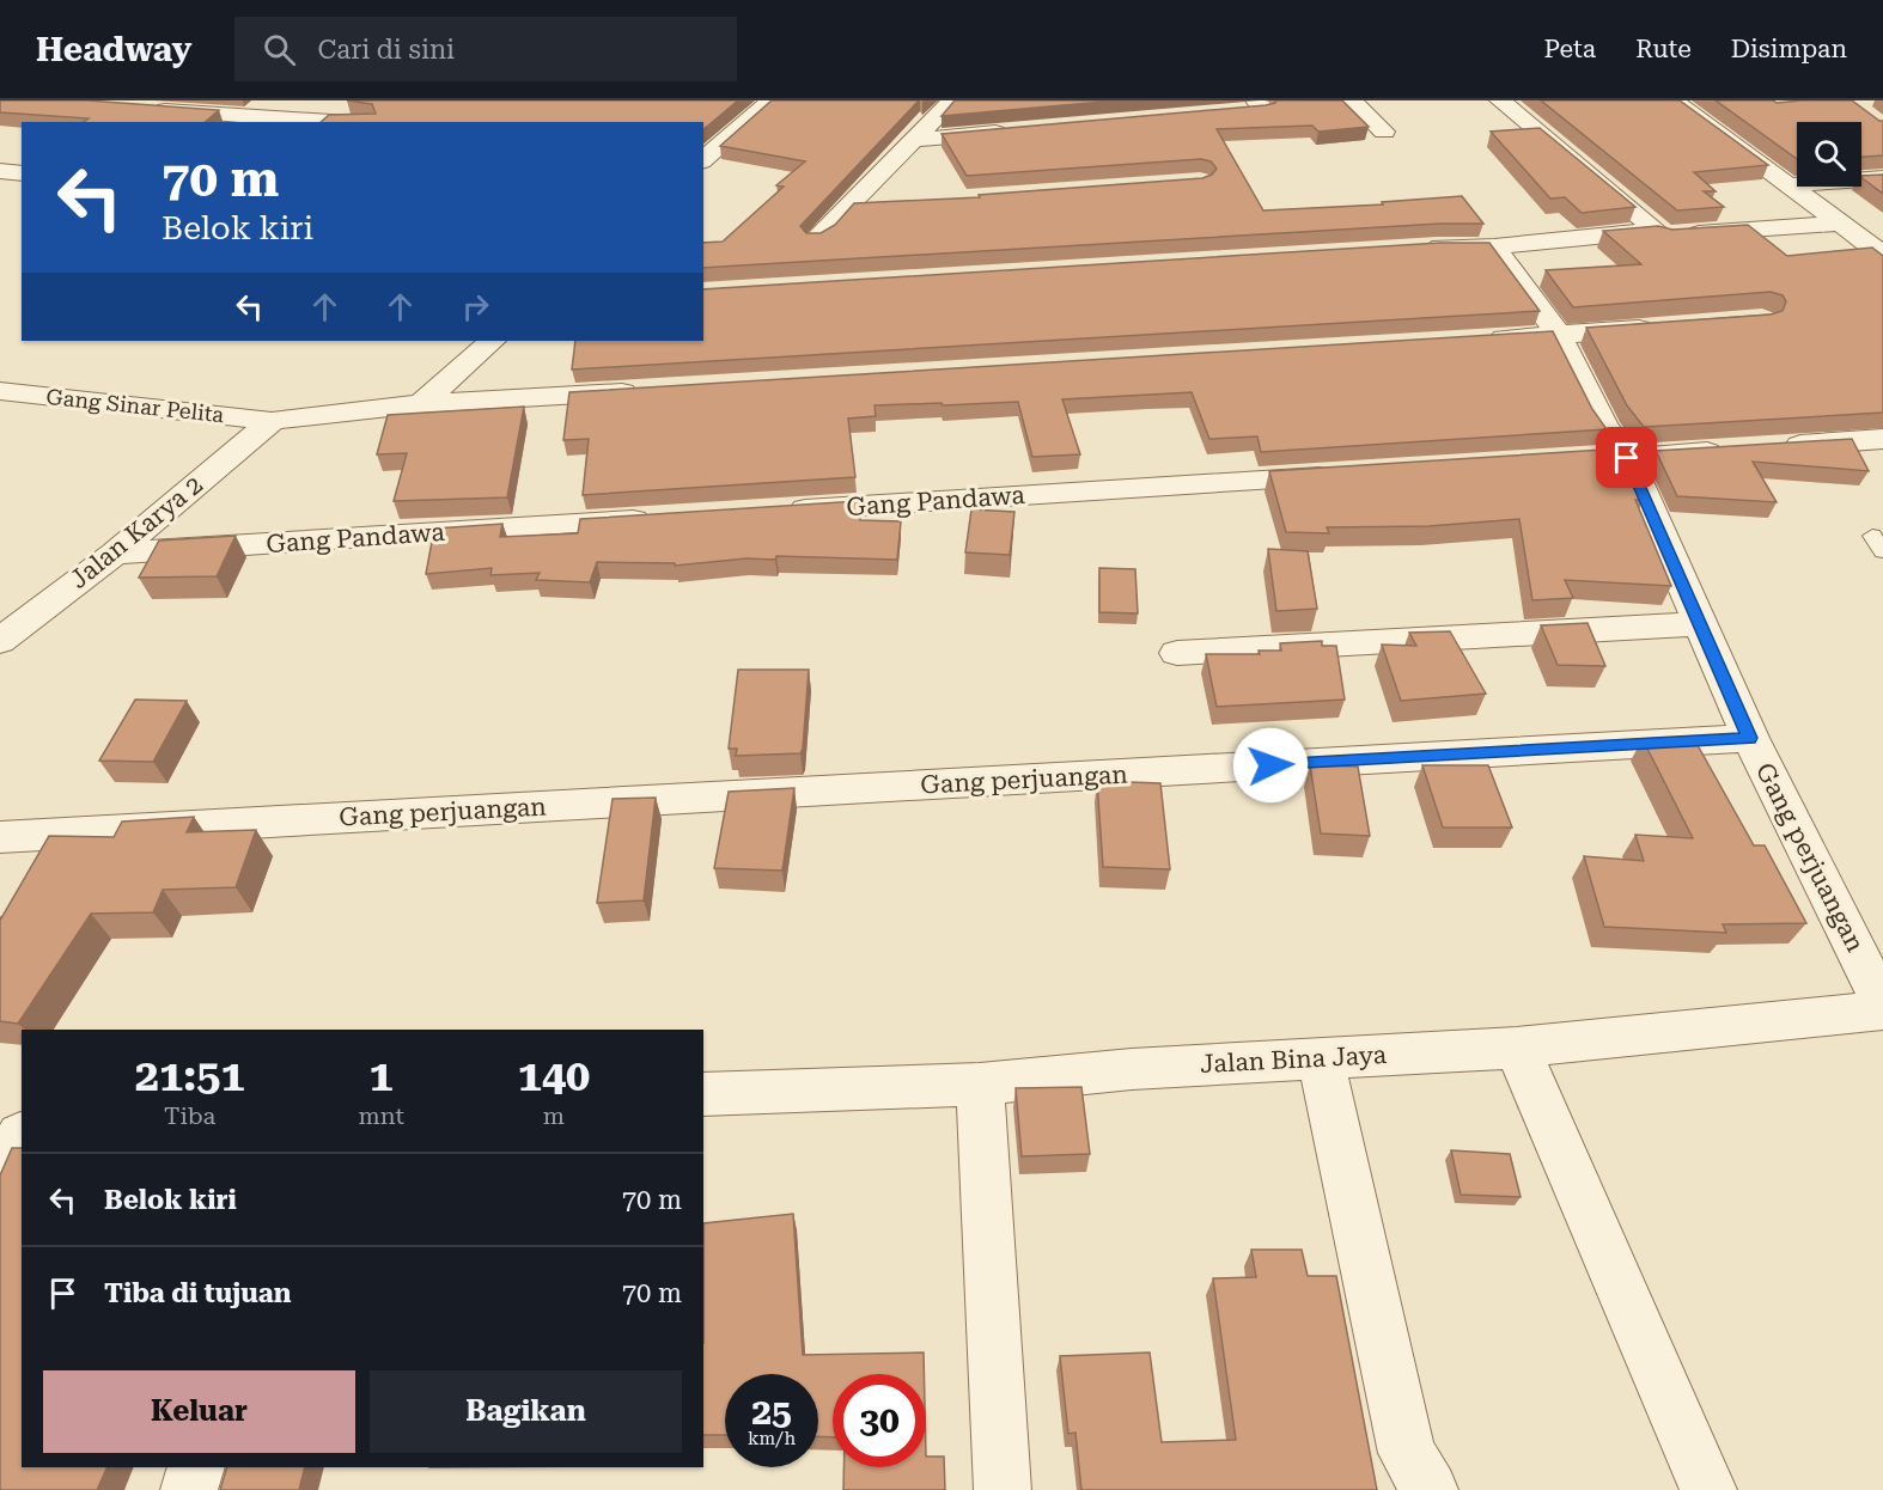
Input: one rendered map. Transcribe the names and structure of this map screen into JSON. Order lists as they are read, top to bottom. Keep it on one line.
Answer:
{"streets":{"street":["Gang Sinar Pelita","Gang Pandawa","Jalan Karya 2","Gang perjuangan","Jalan Bina Jaya"]},"crossings":[["Gang Sinar Pelita","Jalan Karya 2"],["Gang Pandawa","Jalan Karya 2"]],"page":{"header":"Headway","search":"Cari di sini","nav":["Peta","Rute","Disimpan"],"turn":["70 m","Belok kiri"],"eta":["21:51","Tiba","1","mnt","140","m"],"list":[{"name":"Belok kiri","value":"70 m"},{"name":"Tiba di tujuan","value":"70 m"}],"buttons":["Keluar","Bagikan"],"speed":"25 km/h","limit":"30"}}
